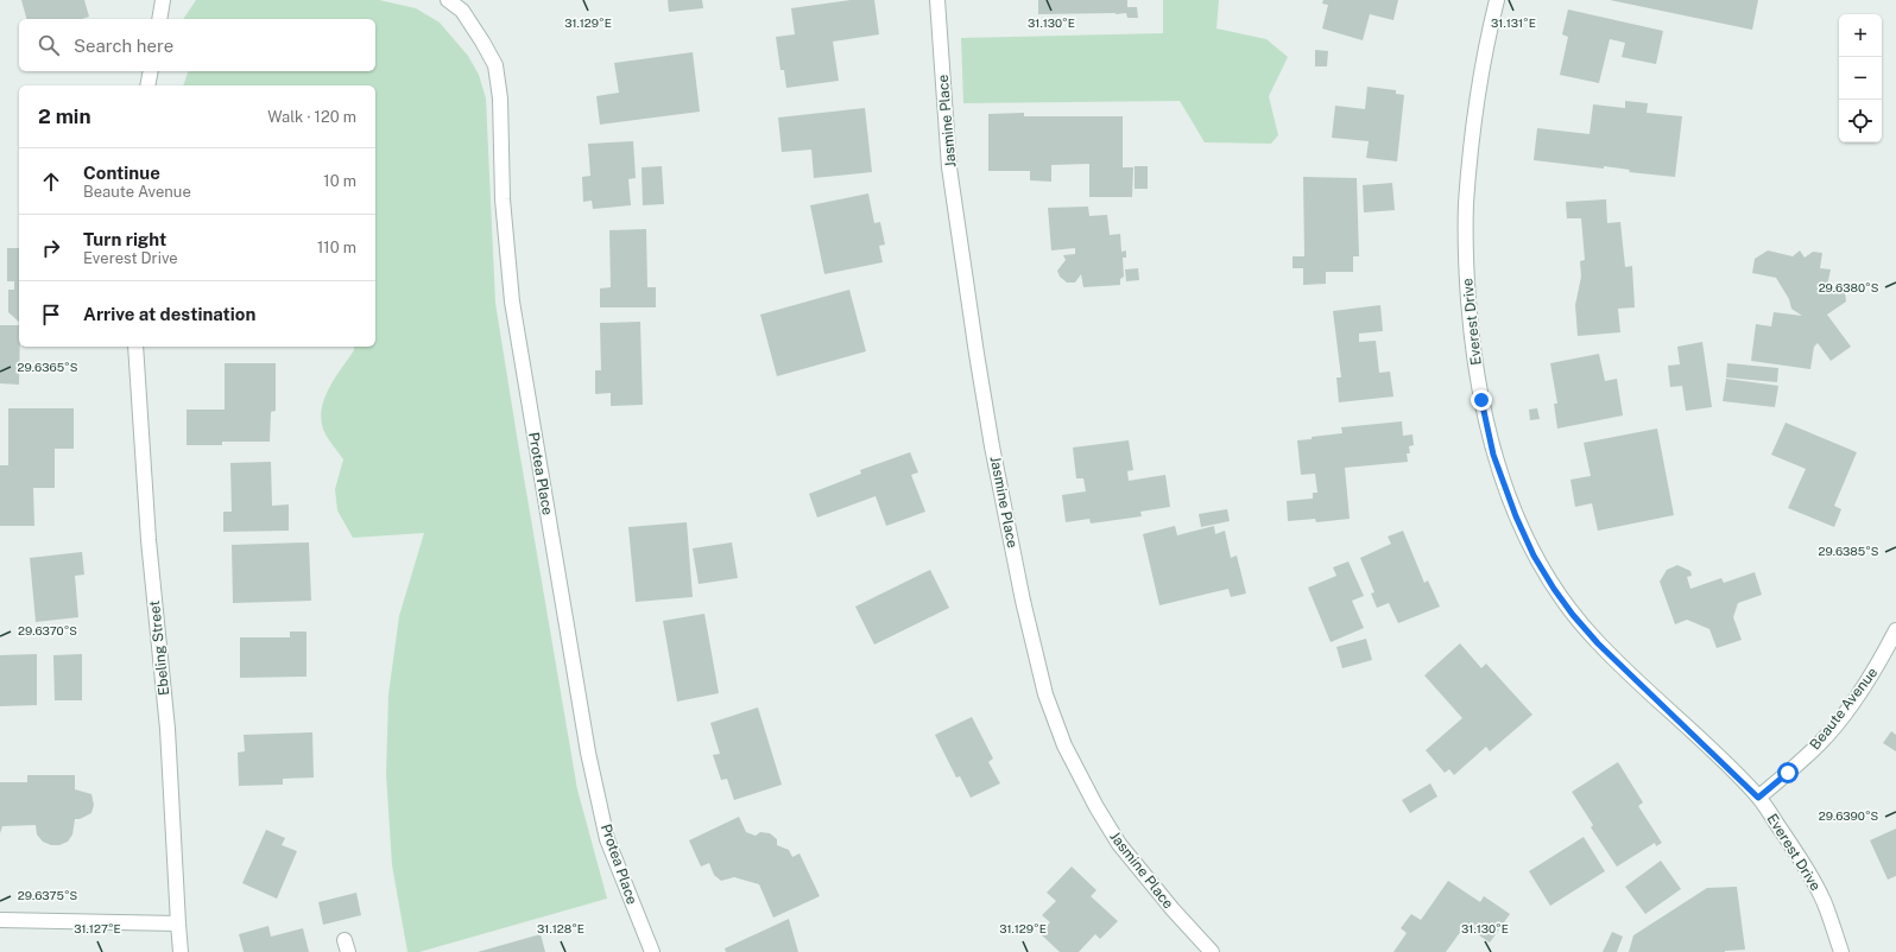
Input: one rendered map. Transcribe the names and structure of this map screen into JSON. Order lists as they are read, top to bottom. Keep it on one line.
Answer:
{"streets":{"street":["Jasmine Place","Everest Drive","Protea Place","Ebeling Street","Beaute Avenue"]},"crossings":[["Everest Drive","Beaute Avenue"]],"page":{"map_buttons":["+","−"],"search":"Search here","heading":["2 min","Walk · 120 m"],"list":[["Continue","Beaute Avenue","10 m"],["Turn right","Everest Drive","110 m"],"Arrive at destination"]},"coordinates":["31.129°E","31.130°E","31.131°E","29.6380°S","29.6365°S","29.6385°S","29.6370°S","29.6390°S","29.6375°S","31.128°E","31.127°E"]}
